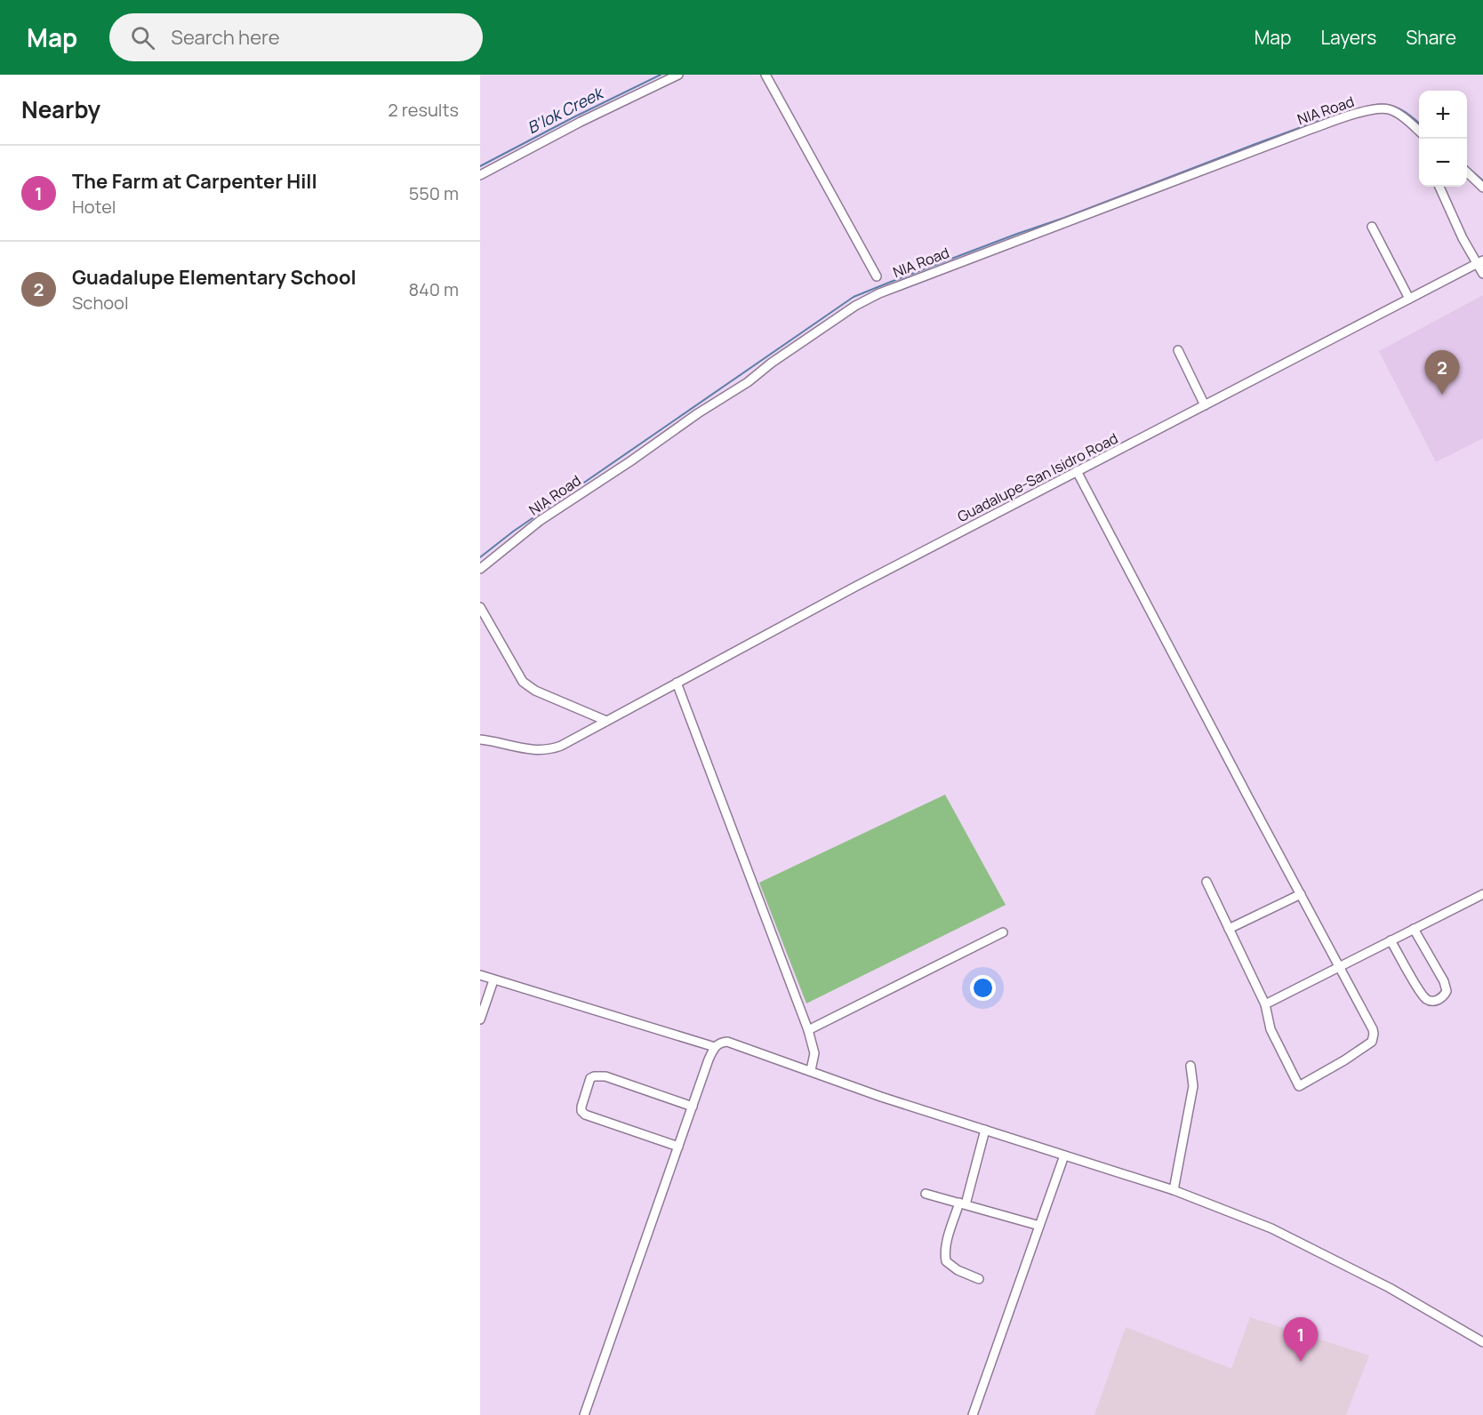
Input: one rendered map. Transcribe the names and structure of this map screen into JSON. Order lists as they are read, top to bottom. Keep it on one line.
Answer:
{"streets":{"street":["NIA Road","Guadalupe-San Isidro Road"]},"water":["B'lok Creek"],"page":{"header":"Map","search":"Search here","nav":["Map","Layers","Share"],"heading":["Nearby","2 results"],"map_buttons":["+","−"],"list":[{"mark":"1","name":"The Farm at Carpenter Hill","note":"Hotel","value":"550 m"},{"mark":"2","name":"Guadalupe Elementary School","note":"School","value":"840 m"}],"pins":["2","1"]}}
